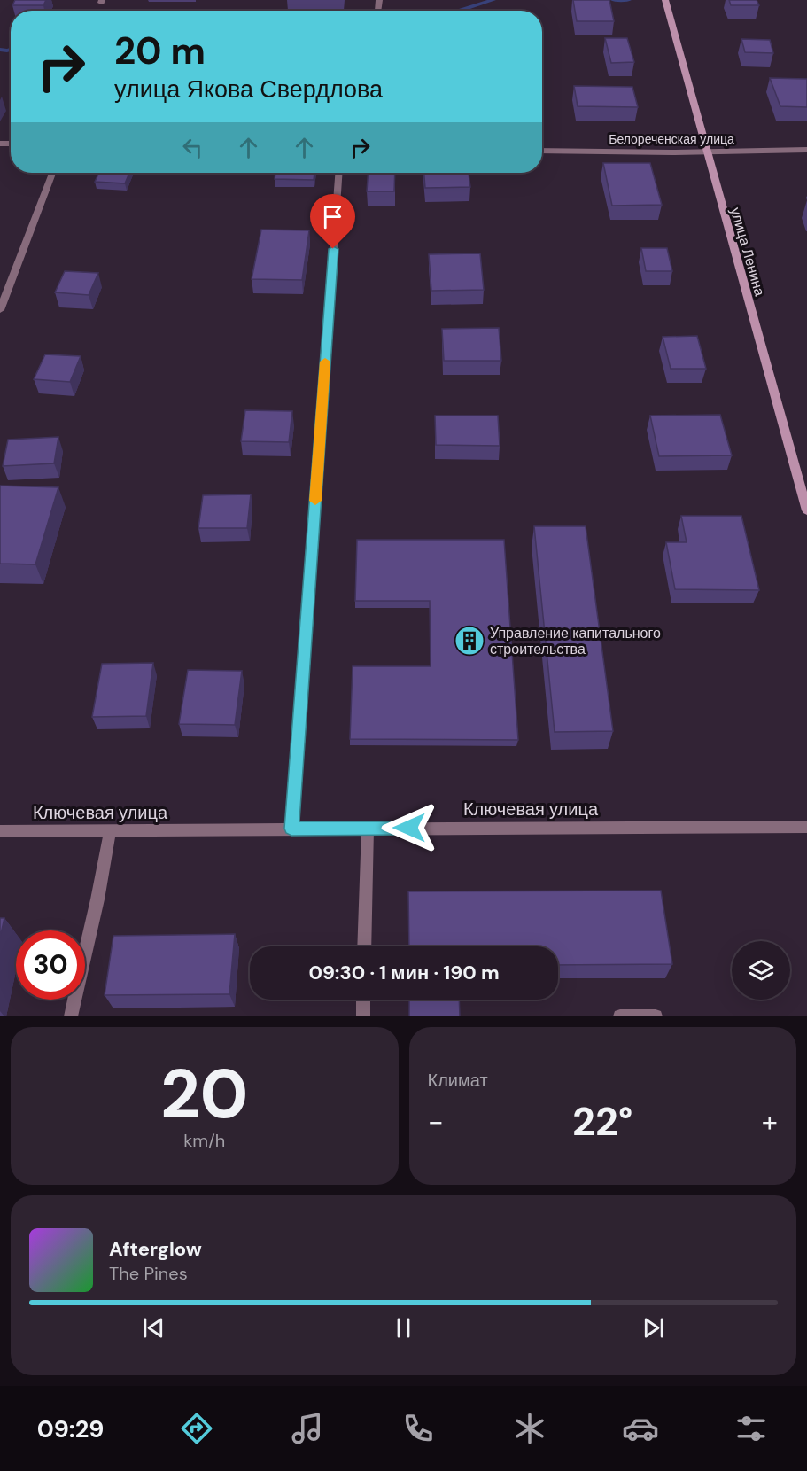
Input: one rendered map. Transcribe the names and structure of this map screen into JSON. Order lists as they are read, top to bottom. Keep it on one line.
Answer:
{"streets":{"main road":["улица Ленина"],"street":["Белореченская улица","Ключевая улица"]},"crossings":[["Белореченская улица","улица Ленина"]],"places":{"building":["Управление капитального строительства"]},"page":{"turn":["20 m","улица Якова Свердлова"],"limit":"30","trip":"09:30 · 1 мин · 190 m","tile":[["20","km/h"],"Климат"],"heat":["−","22°","+"],"song":["Afterglow","The Pines"],"tabs":"09:29"}}
